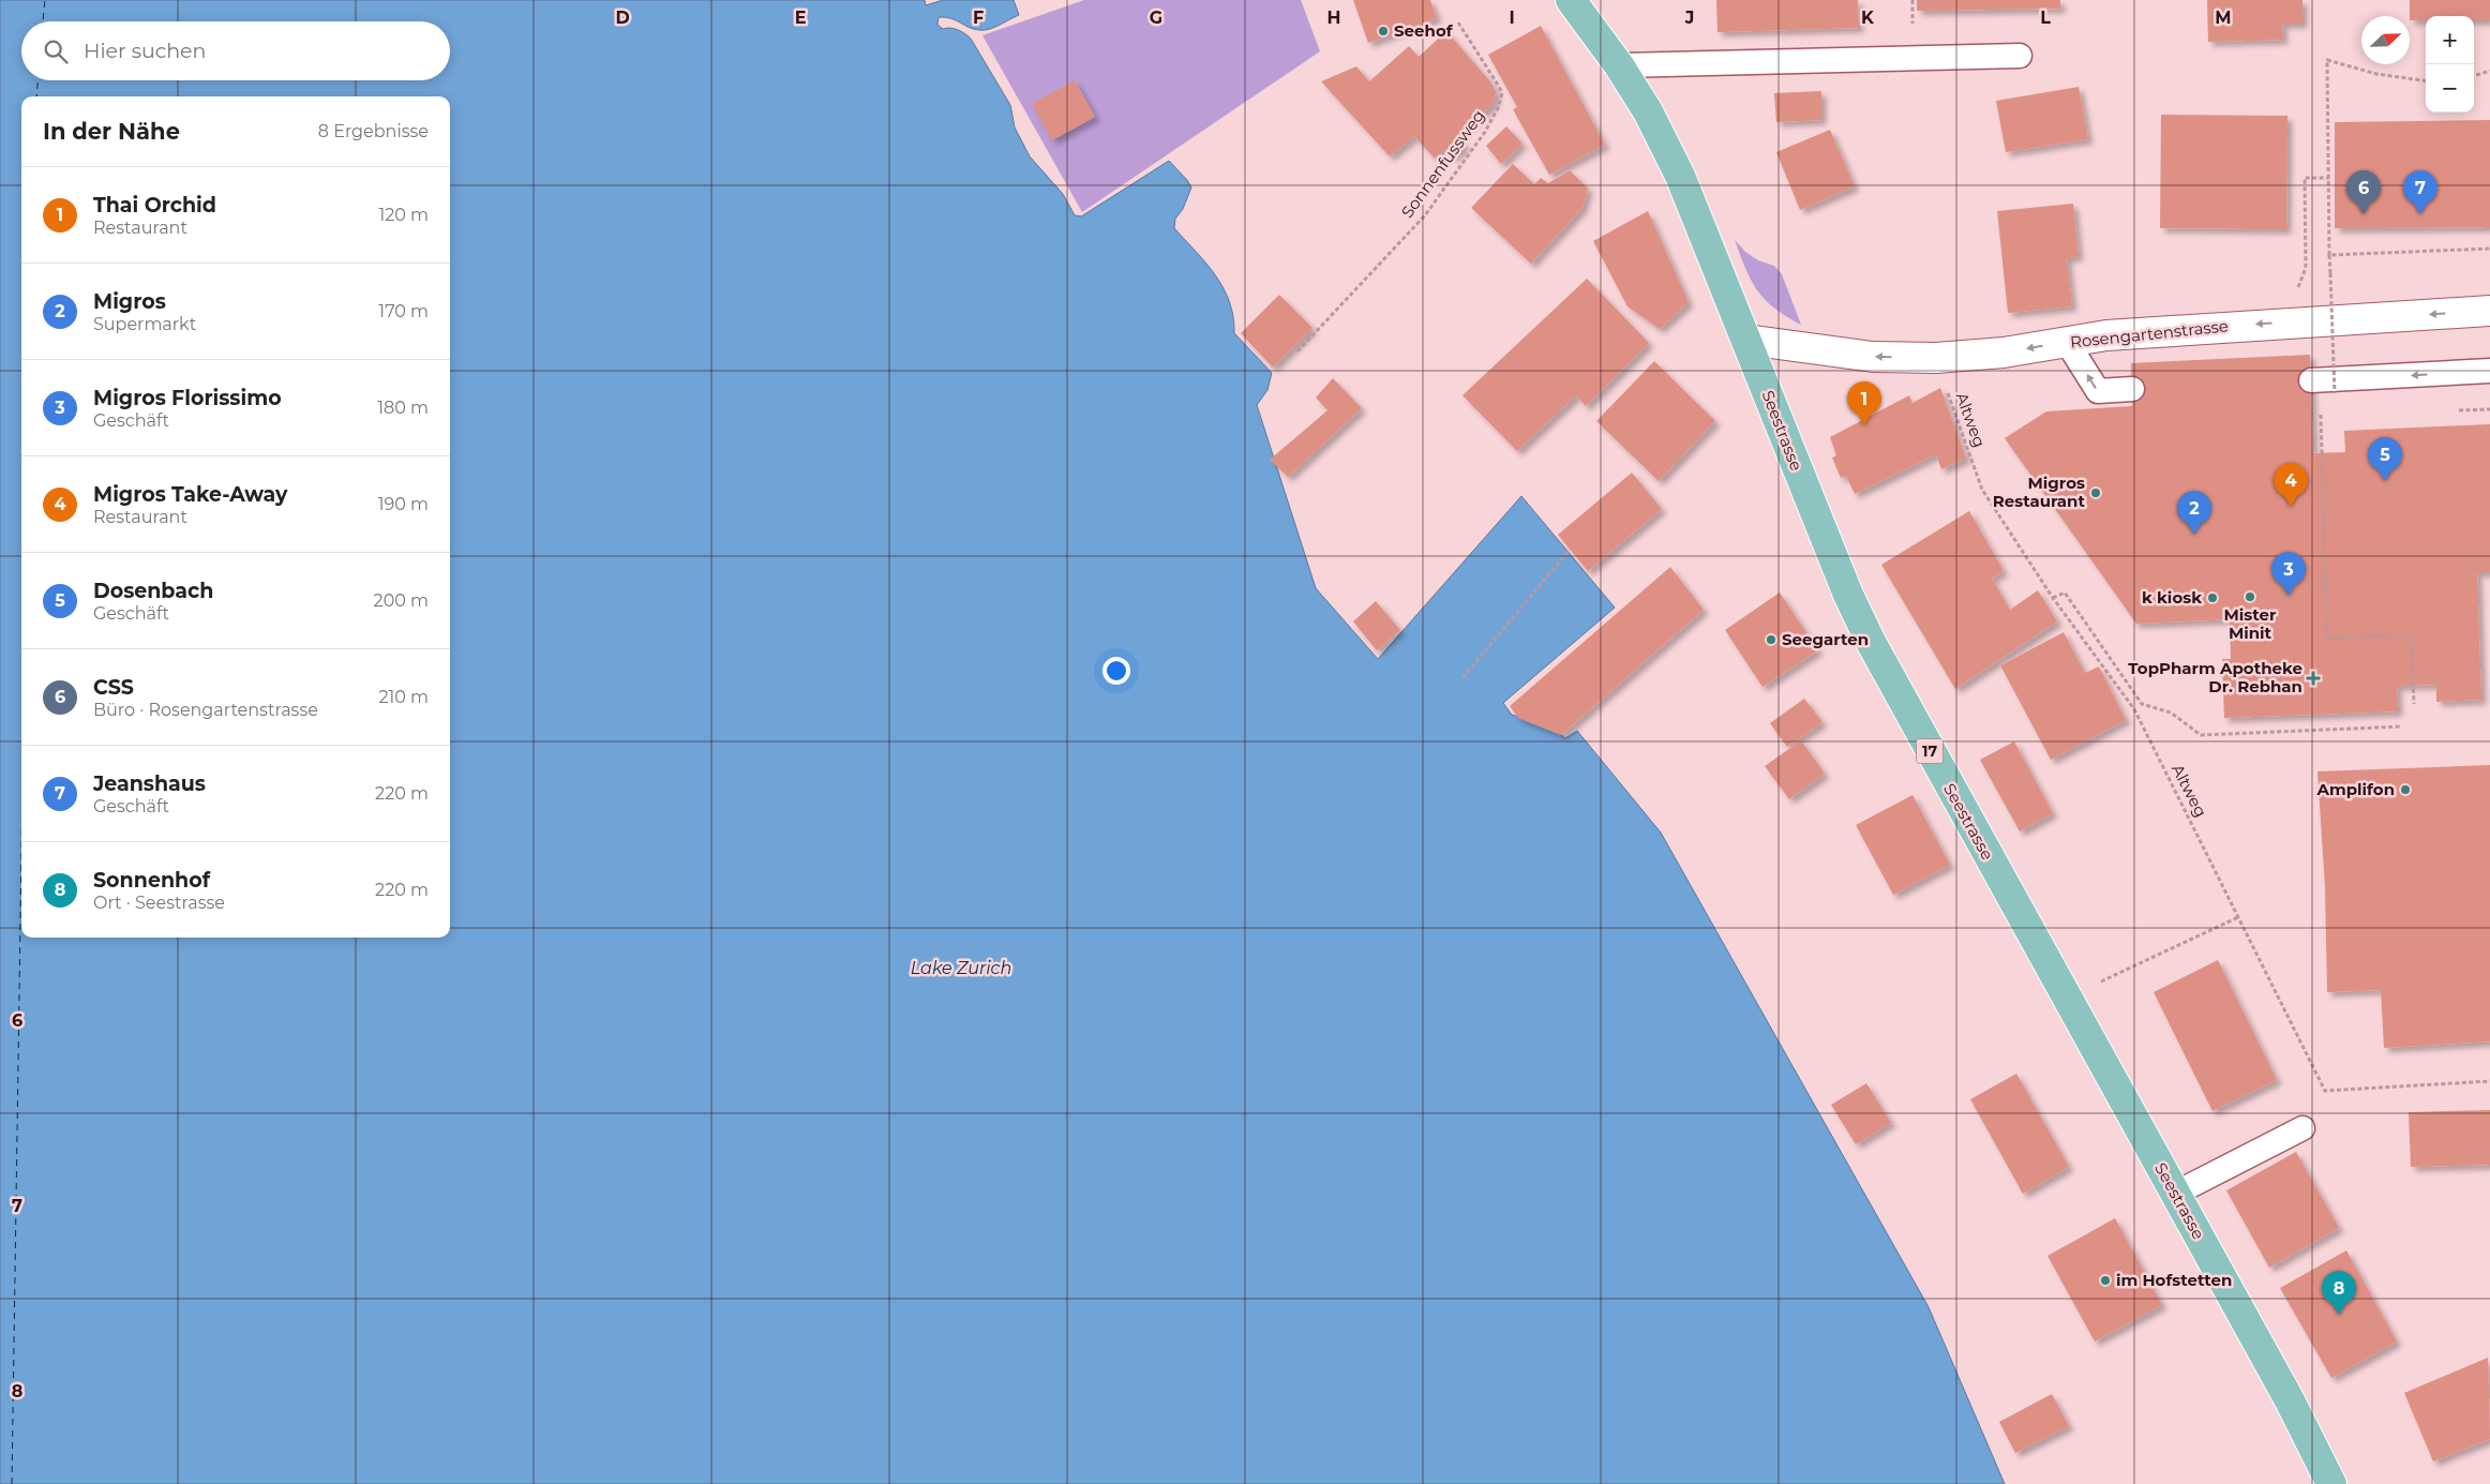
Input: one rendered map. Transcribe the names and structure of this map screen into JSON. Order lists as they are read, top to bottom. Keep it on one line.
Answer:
{"streets":{"main road":["Seestrasse","17"],"street":["Rosengartenstrasse"],"path":["Sonnenfussweg","Altweg"]},"crossings":[["Rosengartenstrasse","Seestrasse"]],"one_way":["Rosengartenstrasse"],"water":["Lake Zurich"],"places":{"other":["Seehof","Migros Restaurant","Mister Minit","k kiosk","Seegarten","Amplifon","im Hofstetten"],"health":["TopPharm Apotheke Dr. Rebhan"]},"north":"top right","page":{"map_buttons":["+","−"],"search":"Hier suchen","heading":["In der Nähe","8 Ergebnisse"],"list":[{"mark":"1","name":"Thai Orchid","note":"Restaurant","value":"120 m"},{"mark":"2","name":"Migros","note":"Supermarkt","value":"170 m"},{"mark":"3","name":"Migros Florissimo","note":"Geschäft","value":"180 m"},{"mark":"4","name":"Migros Take-Away","note":"Restaurant","value":"190 m"},{"mark":"5","name":"Dosenbach","note":"Geschäft","value":"200 m"},{"mark":"6","name":"CSS","note":"Büro · Rosengartenstrasse","value":"210 m"},{"mark":"7","name":"Jeanshaus","note":"Geschäft","value":"220 m"},{"mark":"8","name":"Sonnenhof","note":"Ort · Seestrasse","value":"220 m"}],"pins":["6","7","1","5","4","2","3","8"]},"grid":{"columns":["D","E","F","G","H","I","J","K","L","M"],"rows":["6","7","8"]}}
